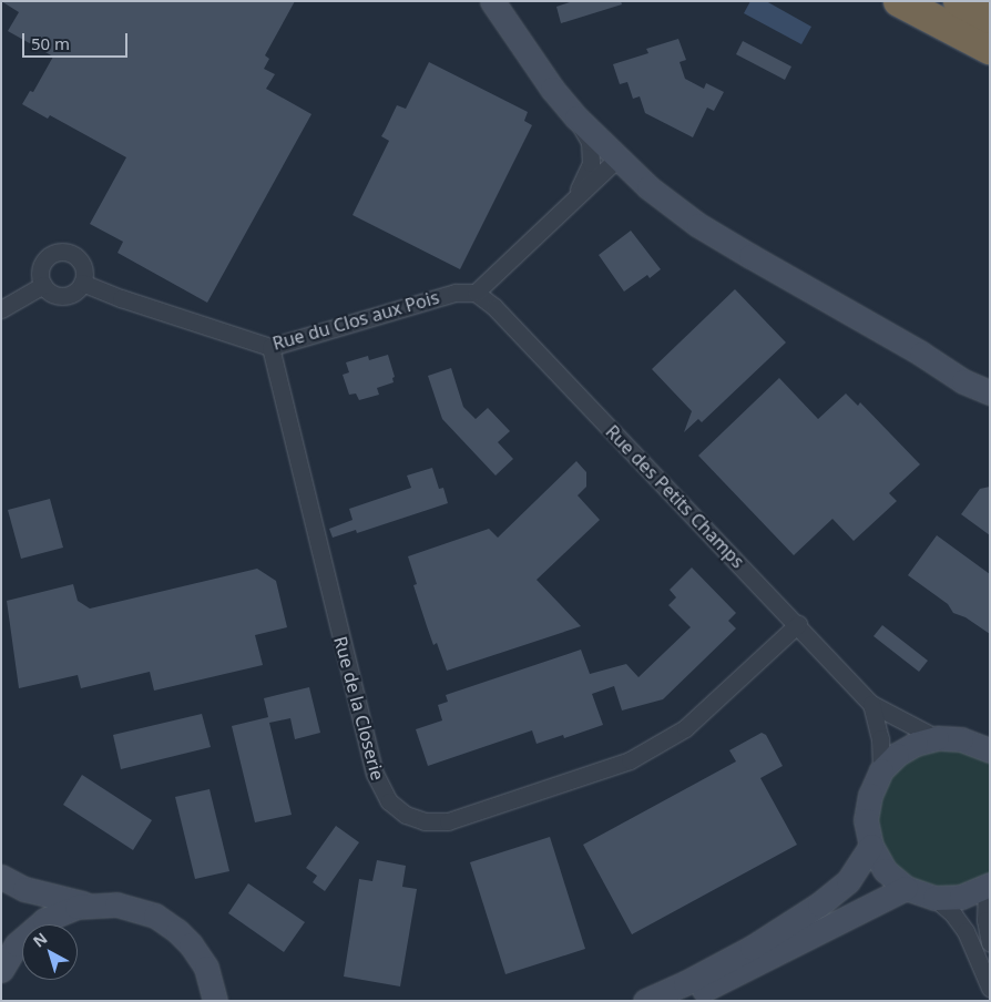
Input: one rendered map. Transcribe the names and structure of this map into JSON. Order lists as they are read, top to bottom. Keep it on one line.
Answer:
{"streets":{"street":["Rue du Clos aux Pois","Rue des Petits Champs","Rue de la Closerie"]},"crossings":[["Rue du Clos aux Pois","Rue des Petits Champs"],["Rue du Clos aux Pois","Rue de la Closerie"],["Rue des Petits Champs","Rue de la Closerie"]],"scale_bar":"50 m","north":"top left"}
